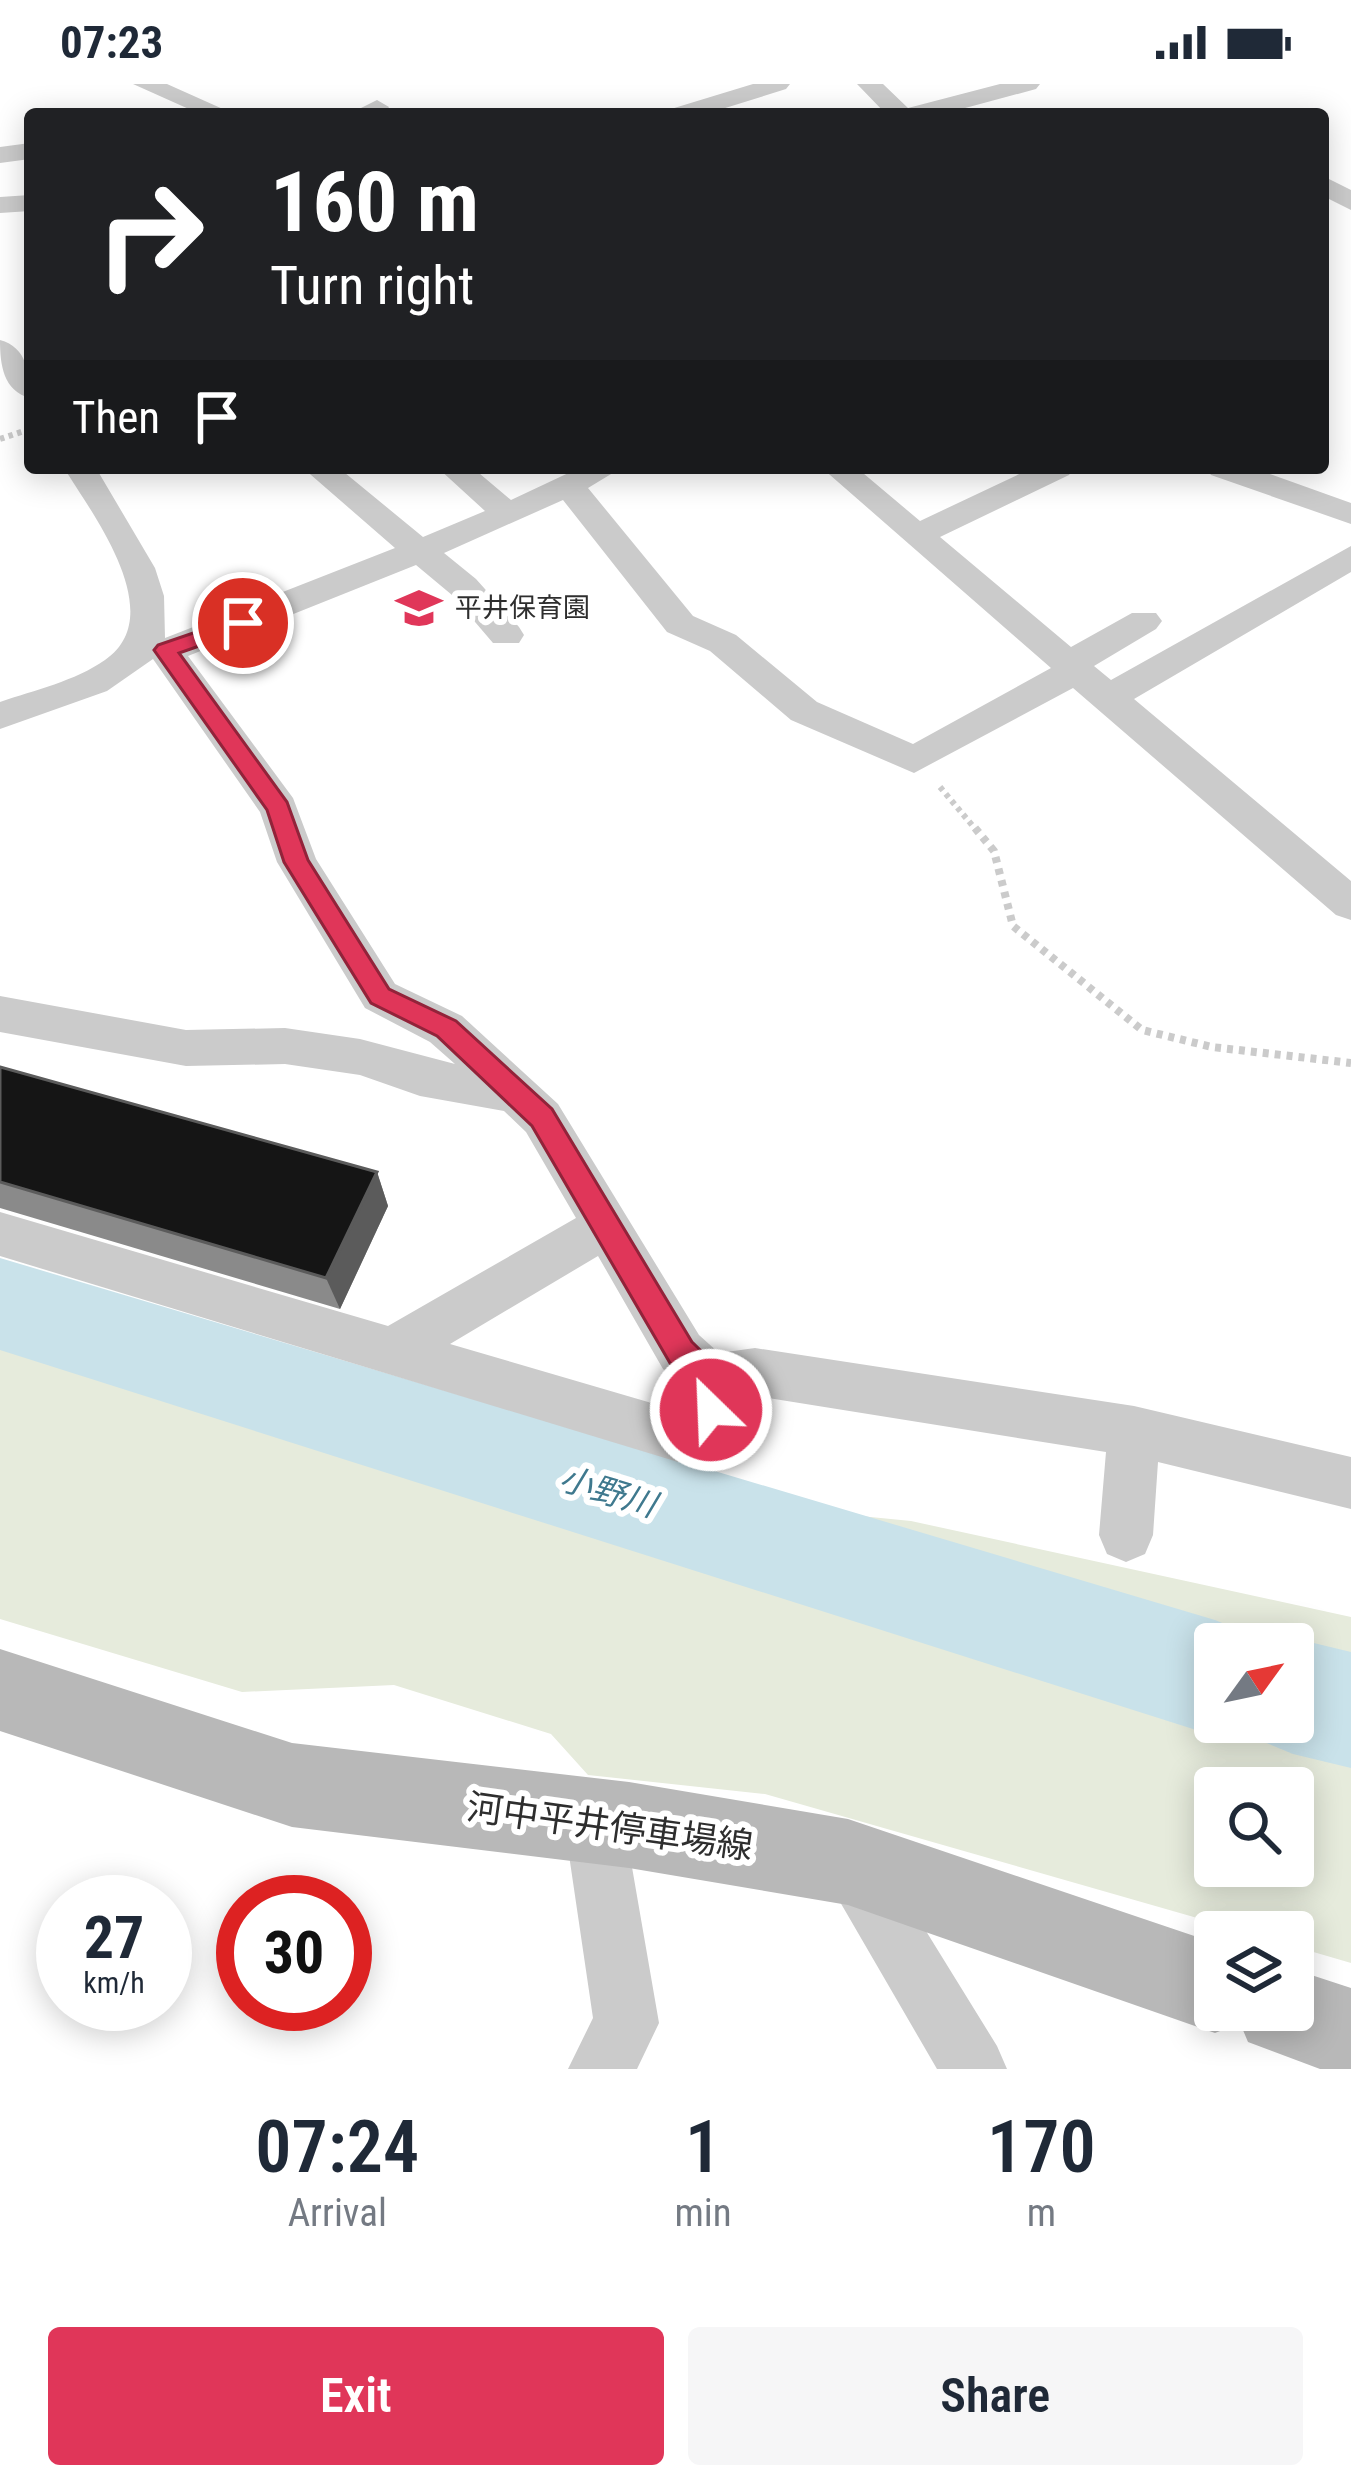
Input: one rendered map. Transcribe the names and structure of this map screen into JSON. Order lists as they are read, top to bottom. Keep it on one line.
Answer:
{"streets":{"main road":["河中平井停車場線"]},"water":["小野川"],"places":{"school or university":["平井保育園"]},"north":"top right","page":{"status":"07:23","turn":["160 m","Turn right"],"then":"Then","speed":"27 km/h","limit":"30","eta":["07:24","Arrival","1","min","170","m"],"buttons":["Exit","Share"]}}
